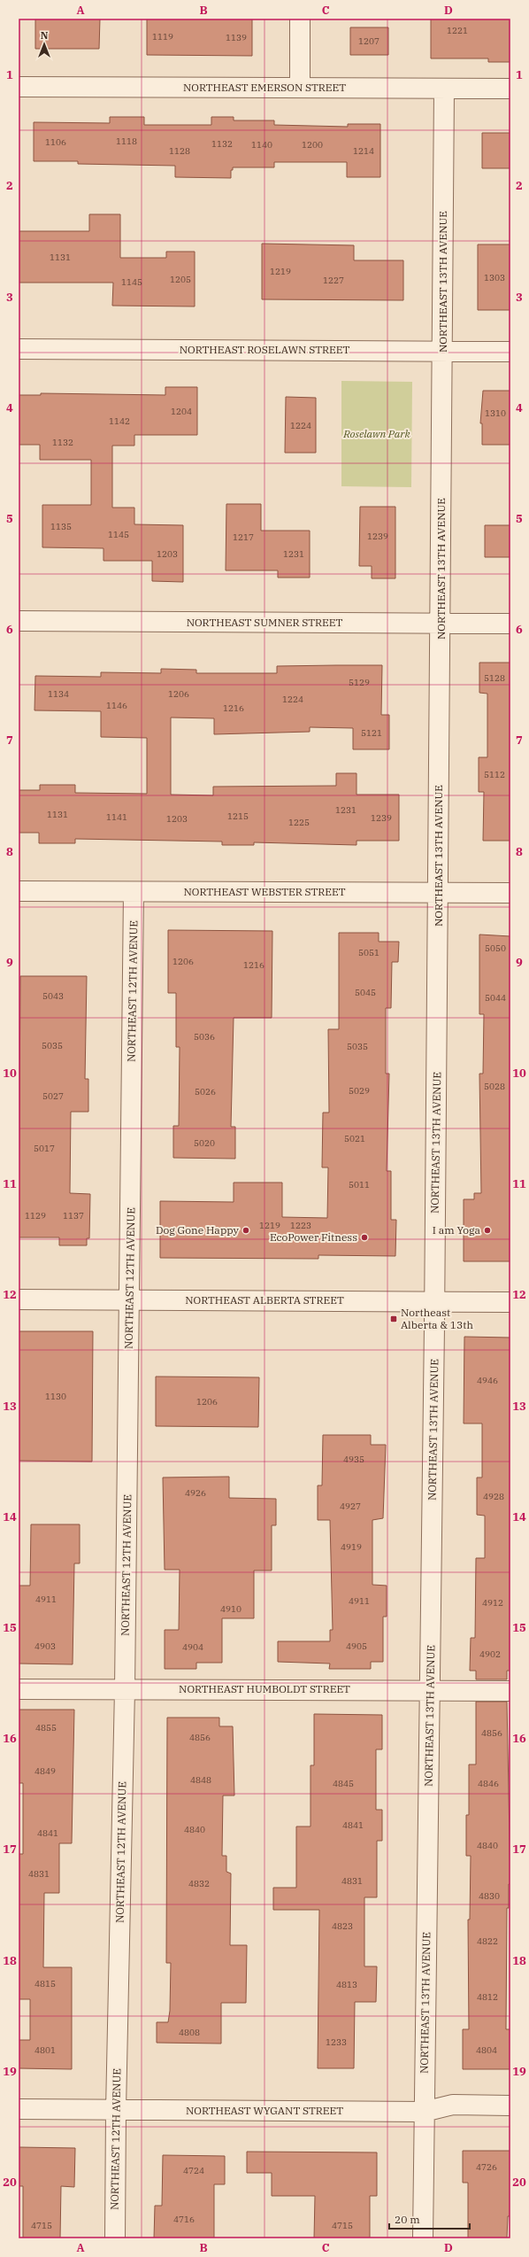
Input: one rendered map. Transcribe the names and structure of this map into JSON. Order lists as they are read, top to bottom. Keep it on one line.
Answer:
{"streets":{"street":["NORTHEAST EMERSON STREET","NORTHEAST 13TH AVENUE","NORTHEAST ROSELAWN STREET","NORTHEAST SUMNER STREET","NORTHEAST WEBSTER STREET","NORTHEAST 12TH AVENUE","NORTHEAST ALBERTA STREET","NORTHEAST HUMBOLDT STREET","NORTHEAST WYGANT STREET"]},"crossings":[["NORTHEAST EMERSON STREET","NORTHEAST 13TH AVENUE"],["NORTHEAST 13TH AVENUE","NORTHEAST ROSELAWN STREET"],["NORTHEAST 13TH AVENUE","NORTHEAST SUMNER STREET"],["NORTHEAST 13TH AVENUE","NORTHEAST WEBSTER STREET"],["NORTHEAST 13TH AVENUE","NORTHEAST ALBERTA STREET"],["NORTHEAST 13TH AVENUE","NORTHEAST HUMBOLDT STREET"],["NORTHEAST 13TH AVENUE","NORTHEAST WYGANT STREET"],["NORTHEAST WEBSTER STREET","NORTHEAST 12TH AVENUE"],["NORTHEAST 12TH AVENUE","NORTHEAST ALBERTA STREET"],["NORTHEAST 12TH AVENUE","NORTHEAST HUMBOLDT STREET"],["NORTHEAST 12TH AVENUE","NORTHEAST WYGANT STREET"]],"parks":["Roselawn Park"],"places":{"other":["Dog Gone Happy","I am Yoga","EcoPower Fitness"],"transit":["Northeast Alberta & 13th"]},"house_numbers":["1221","1119","1139","1207","1118","1106","1132","1140","1200","1128","1214","1131","1219","1303","1205","1227","1145","1204","1310","1142","1224","1132","1135","1145","1239","1217","1203","1231","5128","5129","1134","1206","1224","1146","1216","5121","5112","1231","1131","1215","1141","1239","1203","1225","5050","5051","1206","1216","5045","5043","5044","5036","5035","5035","5028","5029","5026","5027","5021","5020","5017","5011","1129","1137","1219","1223","4946","1130","1206","4935","4926","4928","4927","4919","4911","4911","4912","4910","4903","4905","4904","4902","4855","4856","4856","4849","4848","4845","4846","4841","4840","4841","4840","4831","4831","4832","4830","4823","4822","4815","4813","4812","4808","1233","4801","4804","4726","4724","4716","4715","4715"],"scale_bar":"20 m","north":"top","grid":{"columns":["A","B","C","D"],"rows":["1","2","3","4","5","6","7","8","9","10","11","12","13","14","15","16","17","18","19","20"]}}
